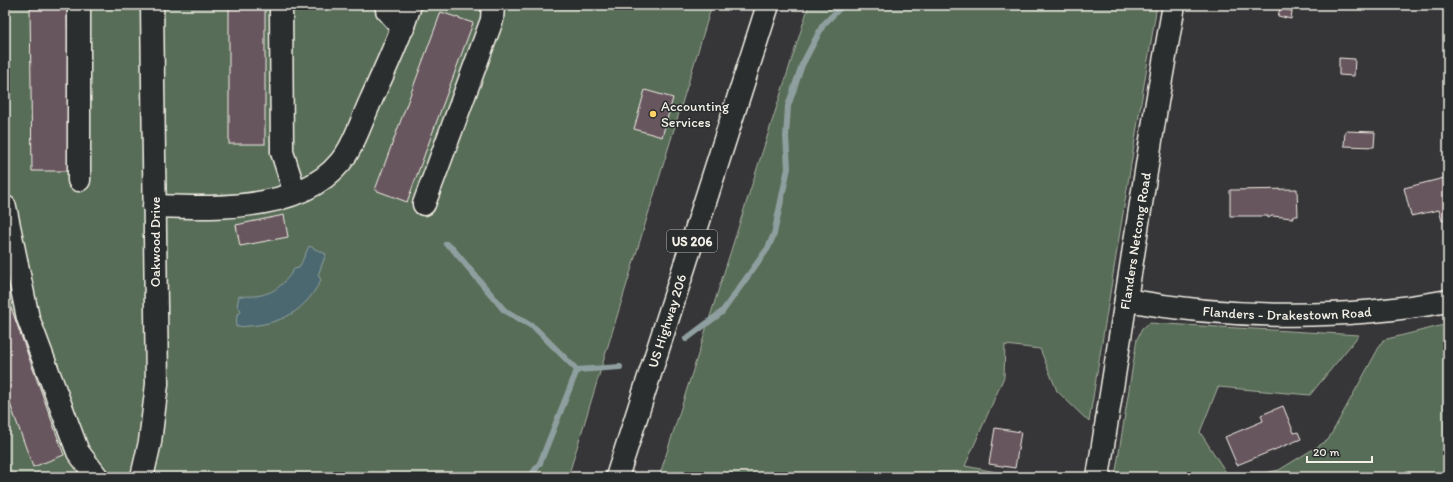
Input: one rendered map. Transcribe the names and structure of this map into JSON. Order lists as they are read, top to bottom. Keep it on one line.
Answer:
{"streets":{"main road":["US 206","Flanders Netcong Road","Oakwood Drive","Flanders - Drakestown Road","US Highway 206"]},"crossings":[["Flanders Netcong Road","Flanders - Drakestown Road"]],"places":["Accounting Services"],"scale_bar":"20 m"}
